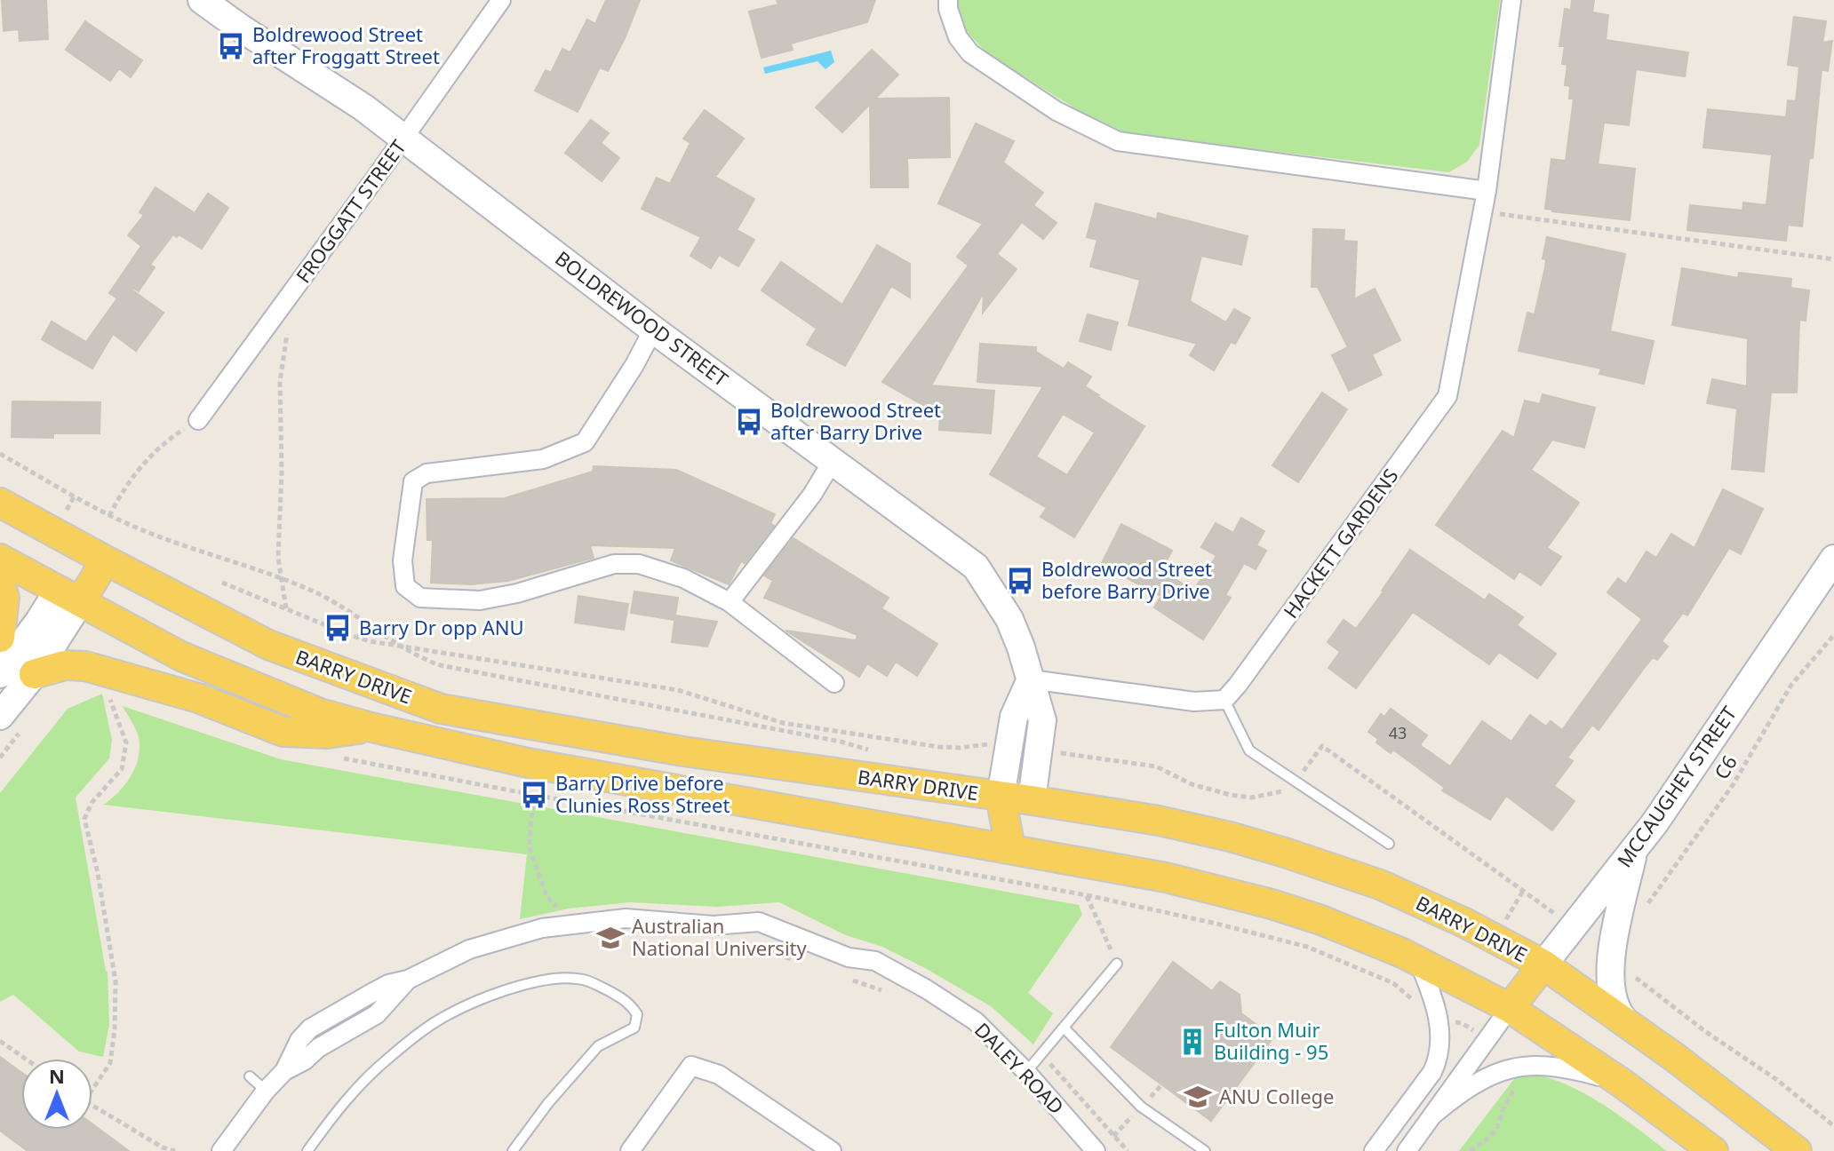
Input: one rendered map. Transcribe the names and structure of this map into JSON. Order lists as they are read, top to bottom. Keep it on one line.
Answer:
{"streets":{"main road":["BARRY DRIVE","MCCAUGHEY STREET"],"street":["FROGGATT STREET","BOLDREWOOD STREET","HACKETT GARDENS","DALEY ROAD"],"path":["C6"]},"crossings":[["FROGGATT STREET","BOLDREWOOD STREET"],["BOLDREWOOD STREET","BARRY DRIVE"],["BARRY DRIVE","MCCAUGHEY STREET"]],"places":{"bus stop":["Boldrewood Street after Froggatt Street","Boldrewood Street after Barry Drive","Boldrewood Street before Barry Drive","Barry Dr opp ANU","Barry Drive before Clunies Ross Street"],"school or university":["Australian National University","ANU College"],"building":["Fulton Muir Building - 95"]},"house_numbers":["43"],"north":"top"}
